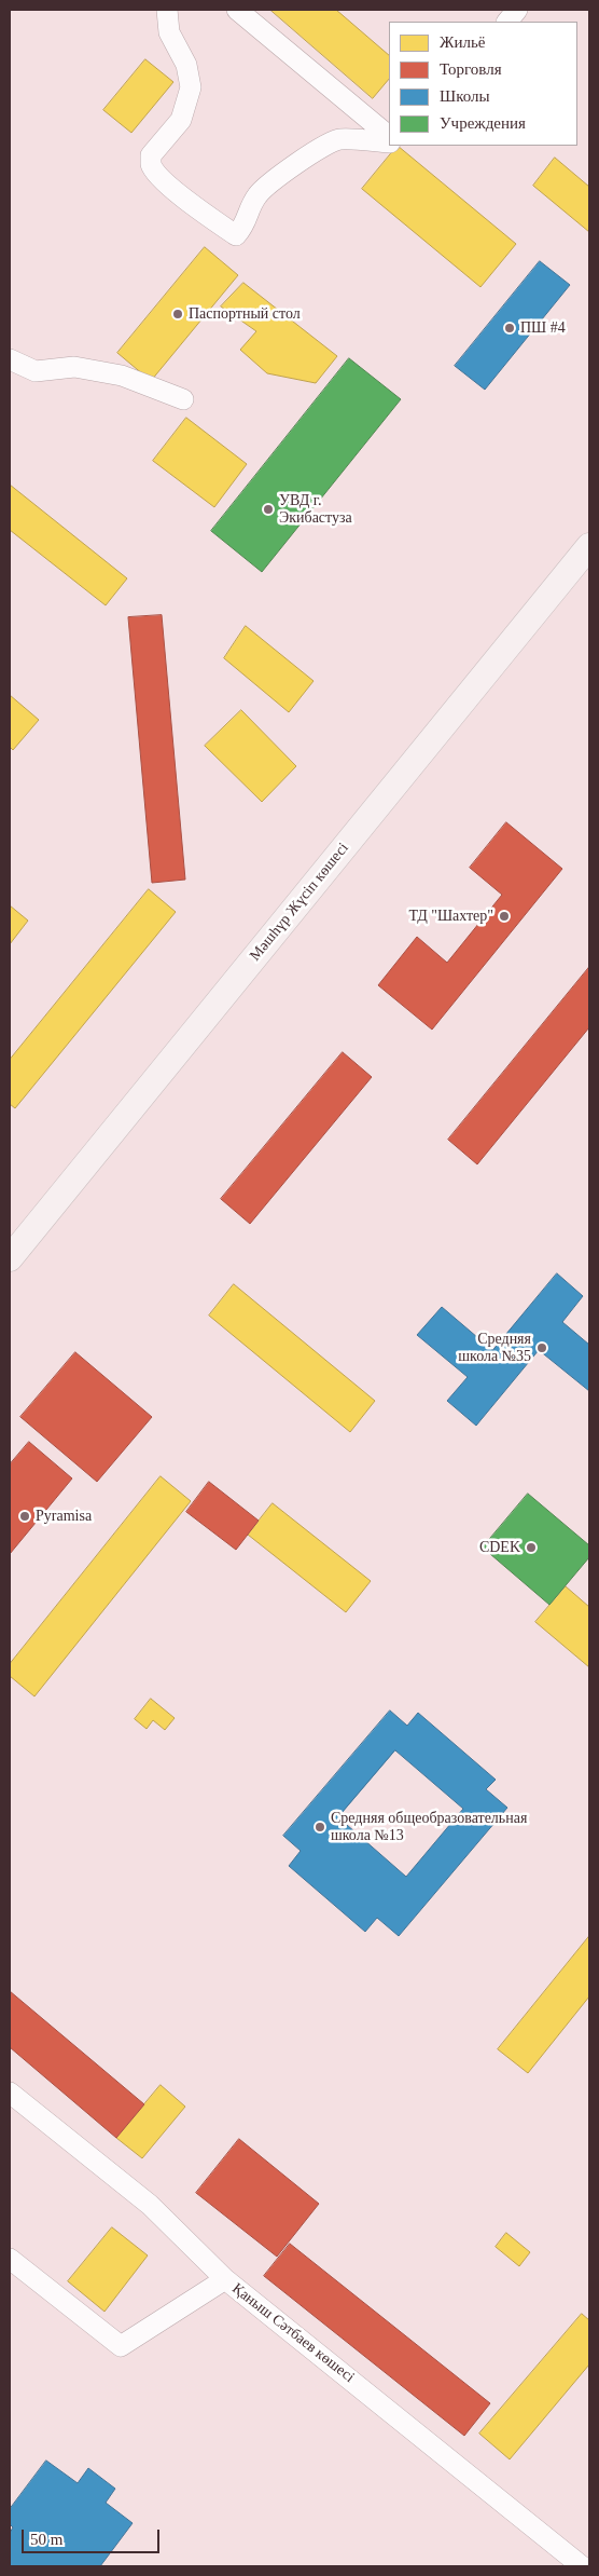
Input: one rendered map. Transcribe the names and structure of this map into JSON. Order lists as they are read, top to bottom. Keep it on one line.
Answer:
{"streets":{"main road":["Мәшһүр Жүсіп көшесі"],"street":["Қаныш Сәтбаев көшесі"]},"places":["Паспортный стол","ПШ #4","УВД г. Экибастуза","ТД \"Шахтер\"","Средняя школа №35","Pyramisa","CDEK","Средняя общеобразовательная школа №13"],"legend":["Жильё","Торговля","Школы","Учреждения"],"scale_bar":"50 m"}
